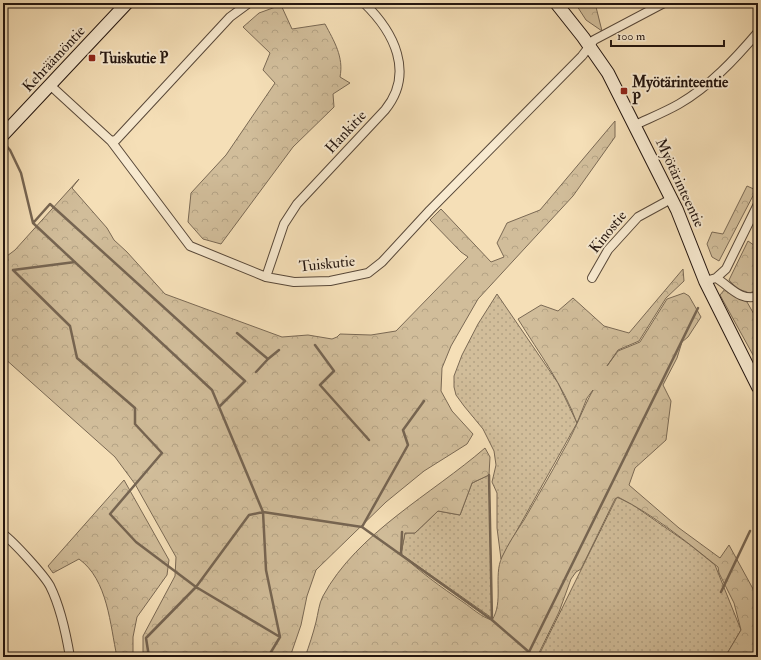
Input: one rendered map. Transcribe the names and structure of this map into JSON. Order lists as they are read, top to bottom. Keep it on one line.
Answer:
{"streets":{"street":["Kehräämöntie","Hankitie","Myötärinteentie","Kinostie","Tuiskutie"]},"crossings":[["Kehräämöntie","Tuiskutie"],["Hankitie","Tuiskutie"],["Myötärinteentie","Kinostie"],["Myötärinteentie","Tuiskutie"]],"places":{"transit":["Tuiskutie P","Myötärinteentie P"]},"scale_bar":"100 m"}
